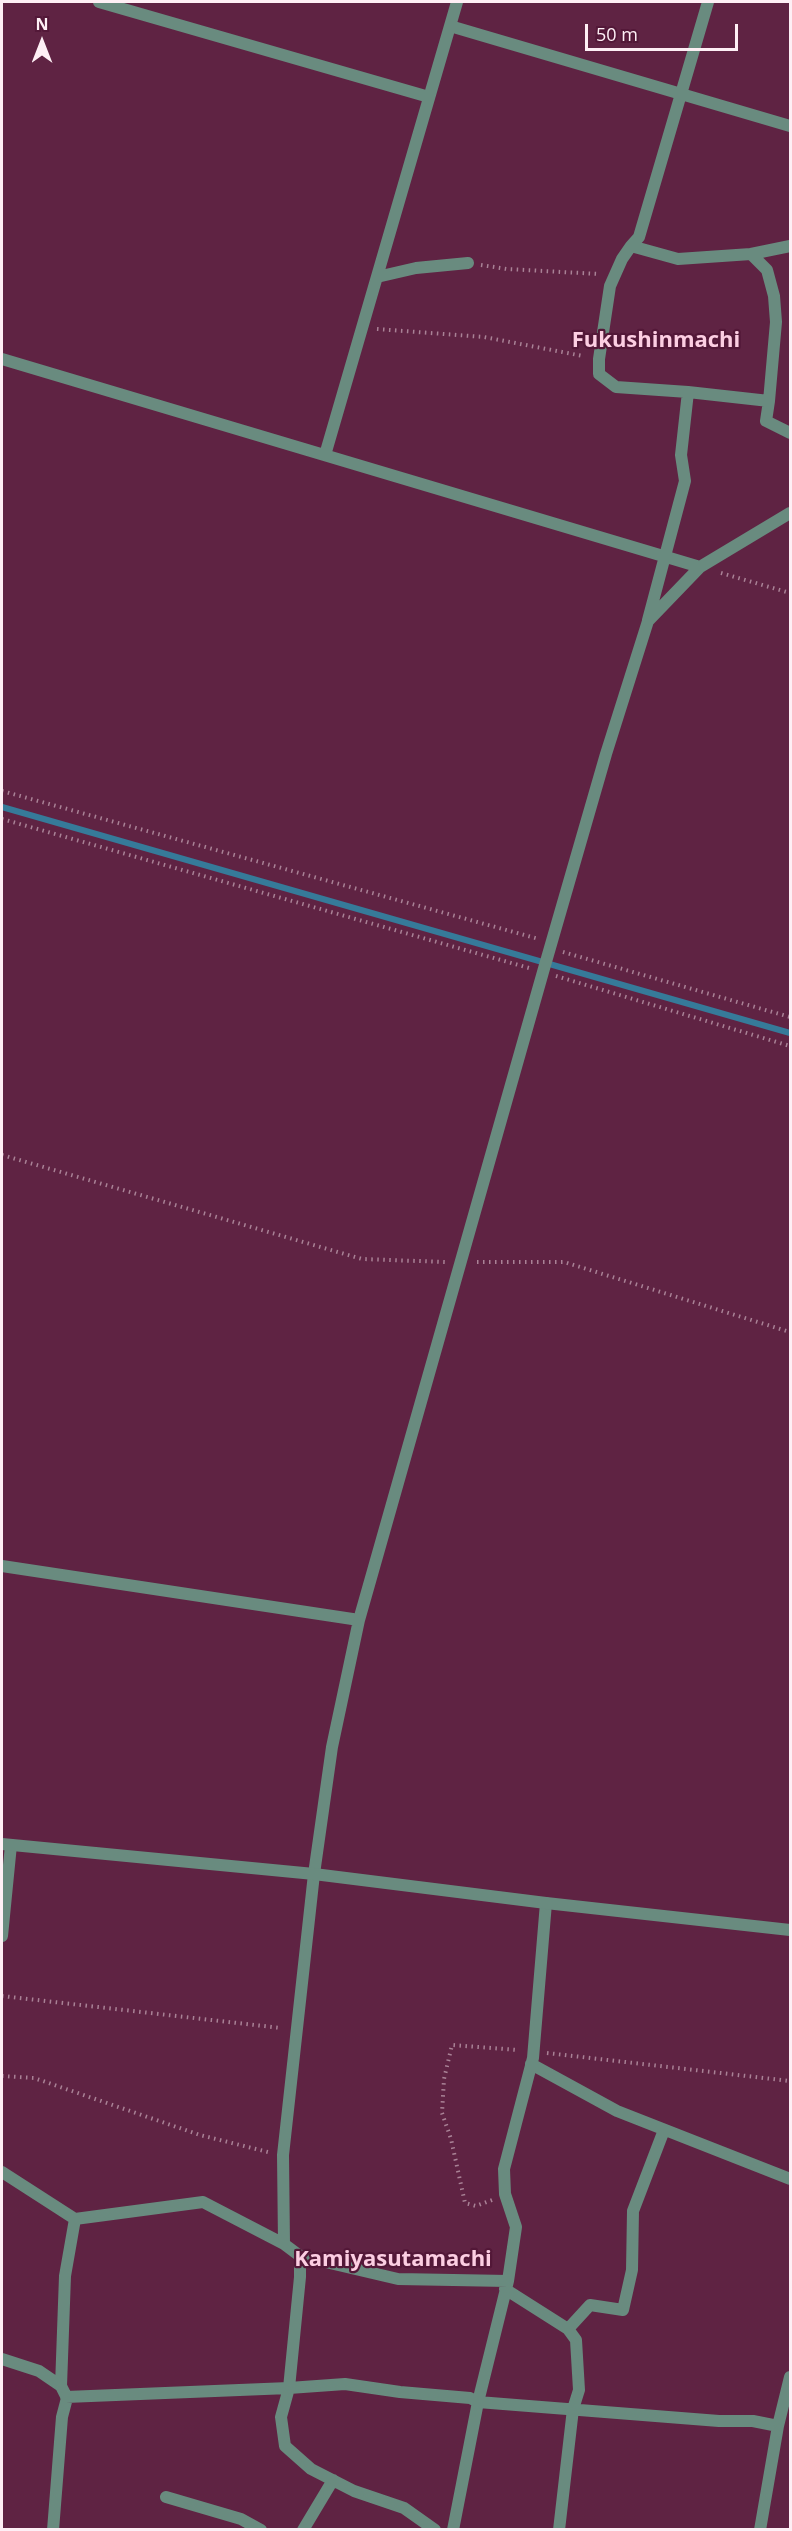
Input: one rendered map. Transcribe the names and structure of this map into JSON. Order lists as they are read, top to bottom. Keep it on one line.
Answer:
{"districts":["Fukushinmachi","Kamiyasutamachi"],"scale_bar":"50 m","north":"top"}
